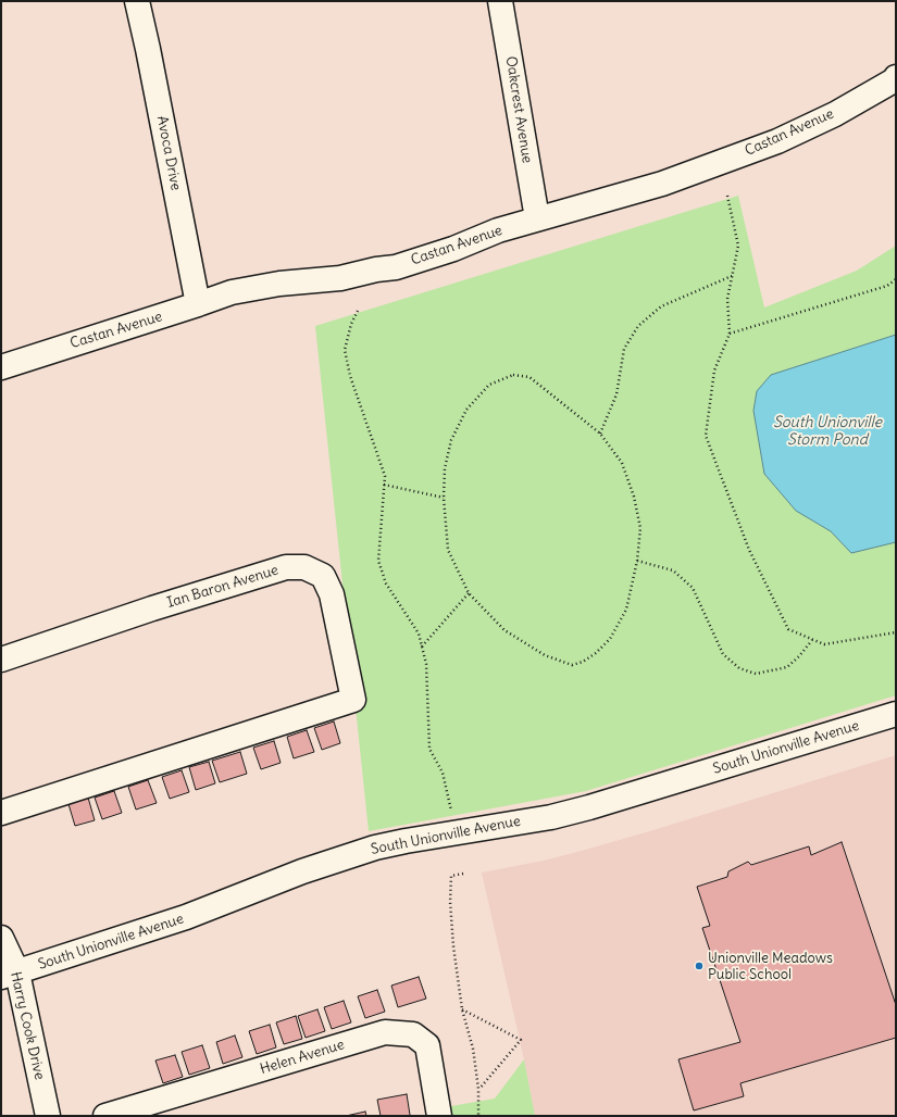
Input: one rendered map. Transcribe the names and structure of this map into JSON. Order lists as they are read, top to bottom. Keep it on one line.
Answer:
{"streets":{"street":["Oakcrest Avenue","Castan Avenue","Avoca Drive","Ian Baron Avenue","South Unionville Avenue","Harry Cook Drive","Helen Avenue"]},"crossings":[["Oakcrest Avenue","Castan Avenue"],["Castan Avenue","Avoca Drive"],["South Unionville Avenue","Harry Cook Drive"]],"water":["South Unionville Storm Pond"],"places":["Unionville Meadows Public School"]}
